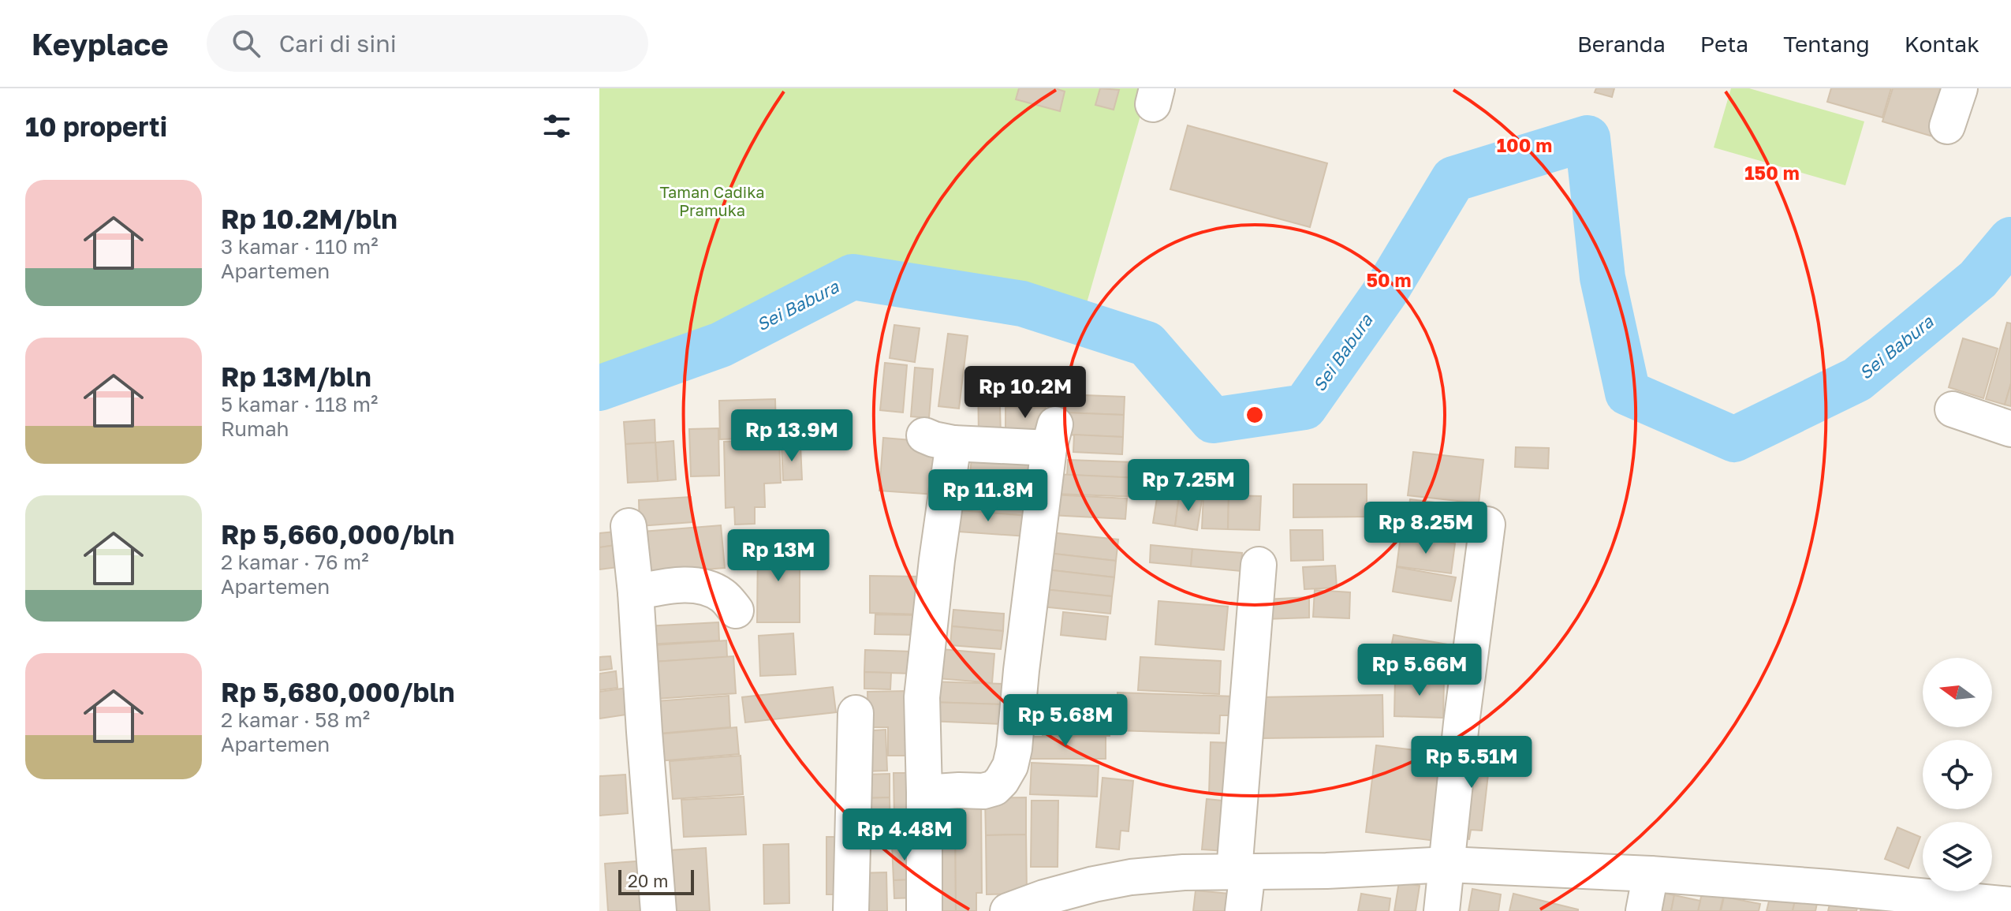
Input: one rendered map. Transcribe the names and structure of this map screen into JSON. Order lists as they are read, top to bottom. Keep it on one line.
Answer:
{"water":["Sei Babura"],"parks":["Taman Cadika Pramuka"],"scale_bar":"20 m","north":"left","page":{"header":"Keyplace","search":"Cari di sini","nav":["Beranda","Peta","Tentang","Kontak"],"heading":"10 properti","list":[{"name":"Rp 10.2M/bln","note":"3 kamar · 110 m² · Apartemen"},{"name":"Rp 13M/bln","note":"5 kamar · 118 m² · Rumah"},{"name":"Rp 5,660,000/bln","note":"2 kamar · 76 m² · Apartemen"},{"name":"Rp 5,680,000/bln","note":"2 kamar · 58 m² · Apartemen"}],"price":["Rp 10.2M","Rp 13.9M","Rp 7.25M","Rp 11.8M","Rp 8.25M","Rp 13M","Rp 5.66M","Rp 5.68M","Rp 5.51M","Rp 4.48M"],"scale":"20 m"},"rings":["100 m","150 m","50 m"]}
